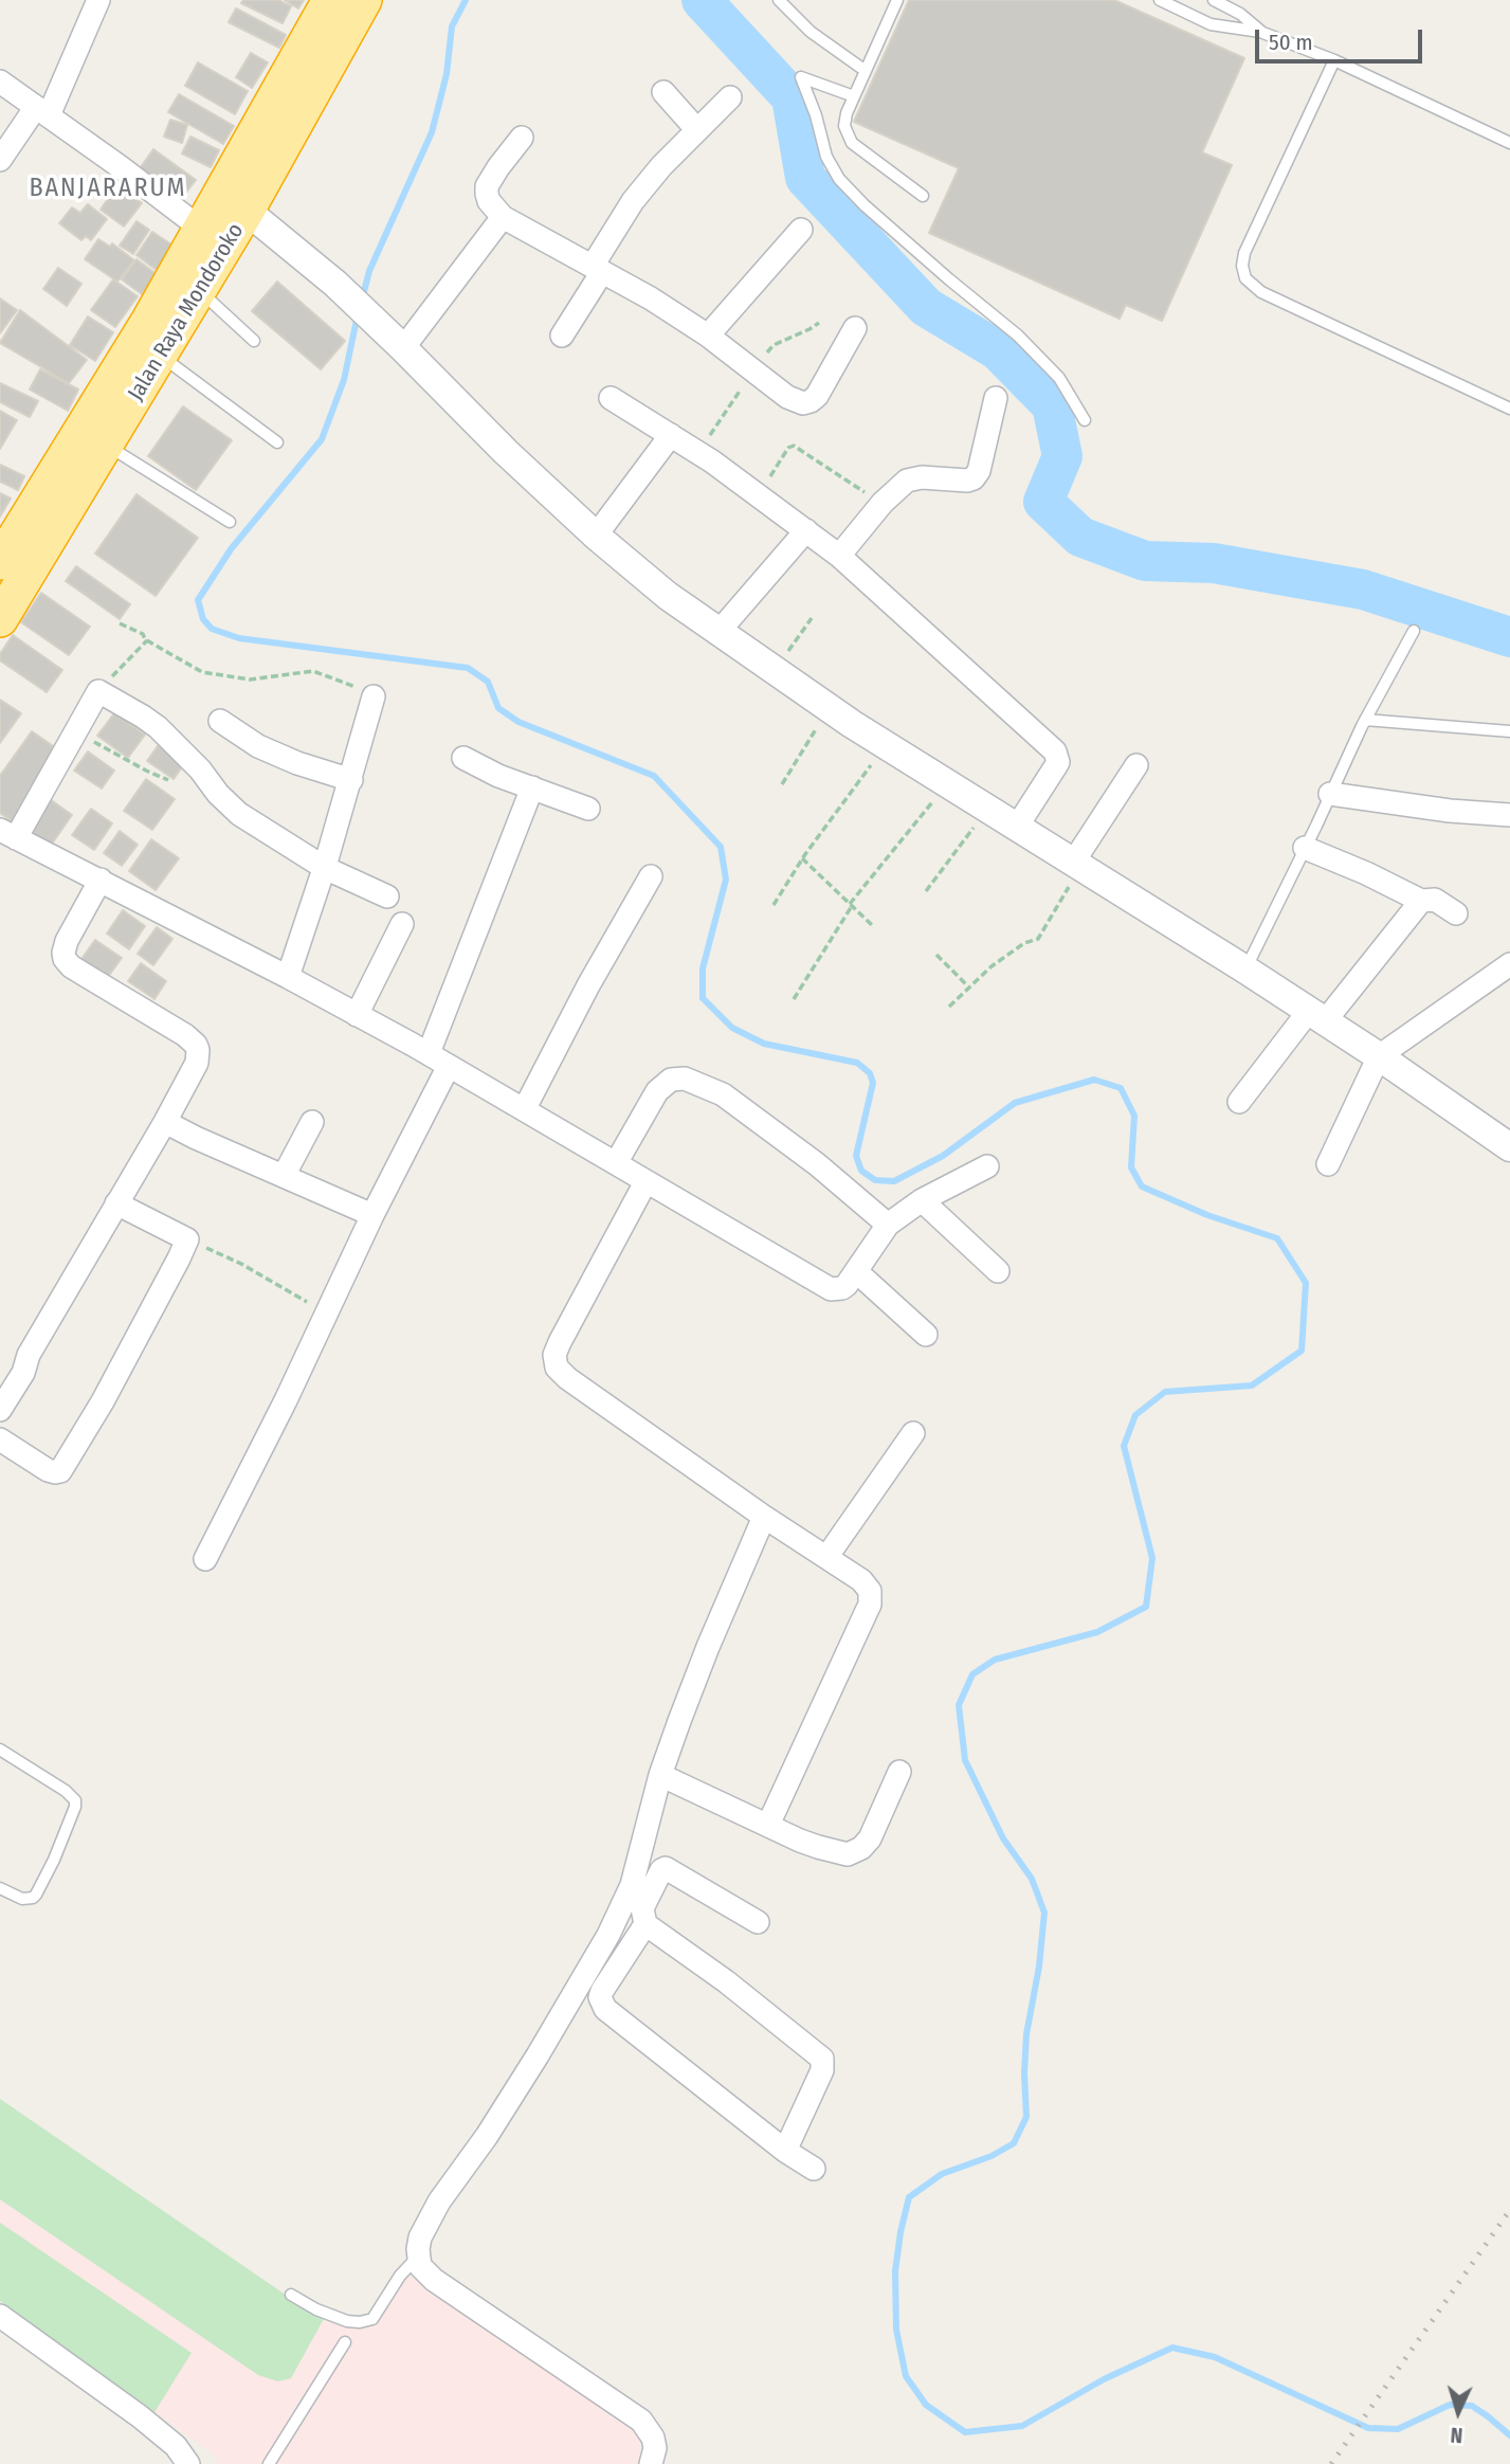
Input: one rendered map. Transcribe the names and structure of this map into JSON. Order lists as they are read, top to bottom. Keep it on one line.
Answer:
{"streets":{"highway":["Jalan Raya Mondoroko"]},"districts":["BANJARARUM"],"scale_bar":"50 m","north":"bottom"}
